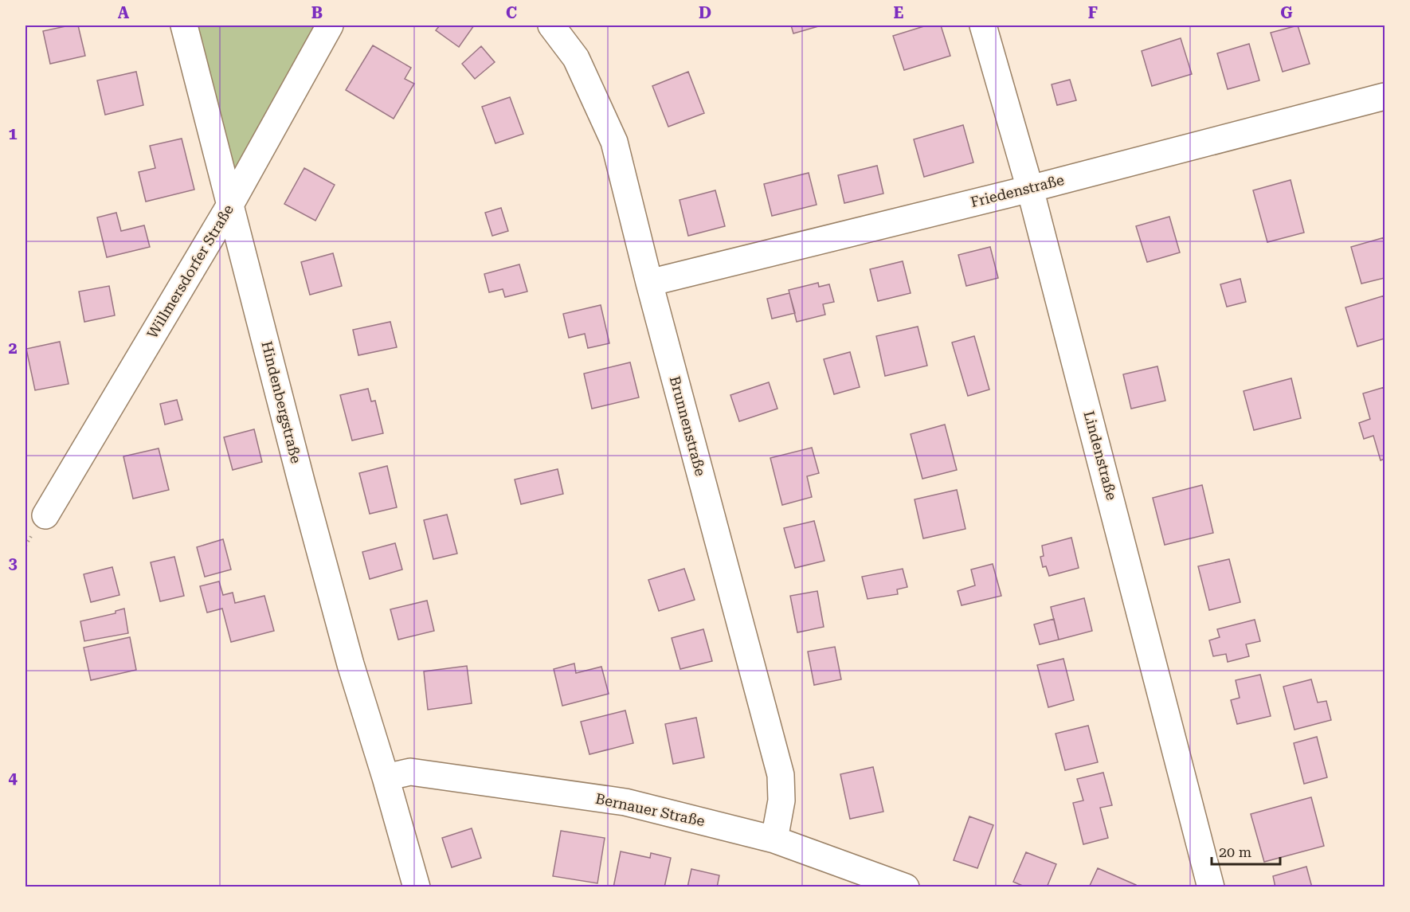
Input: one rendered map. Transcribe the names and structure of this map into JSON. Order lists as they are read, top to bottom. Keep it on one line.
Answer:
{"streets":{"street":["Friedenstraße","Willmersdorfer Straße","Hindenbergstraße","Brunnenstraße","Lindenstraße","Bernauer Straße"]},"crossings":[["Friedenstraße","Brunnenstraße"],["Friedenstraße","Lindenstraße"],["Willmersdorfer Straße","Hindenbergstraße"],["Hindenbergstraße","Bernauer Straße"],["Brunnenstraße","Bernauer Straße"]],"scale_bar":"20 m","grid":{"columns":["A","B","C","D","E","F","G"],"rows":["1","2","3","4"]}}
